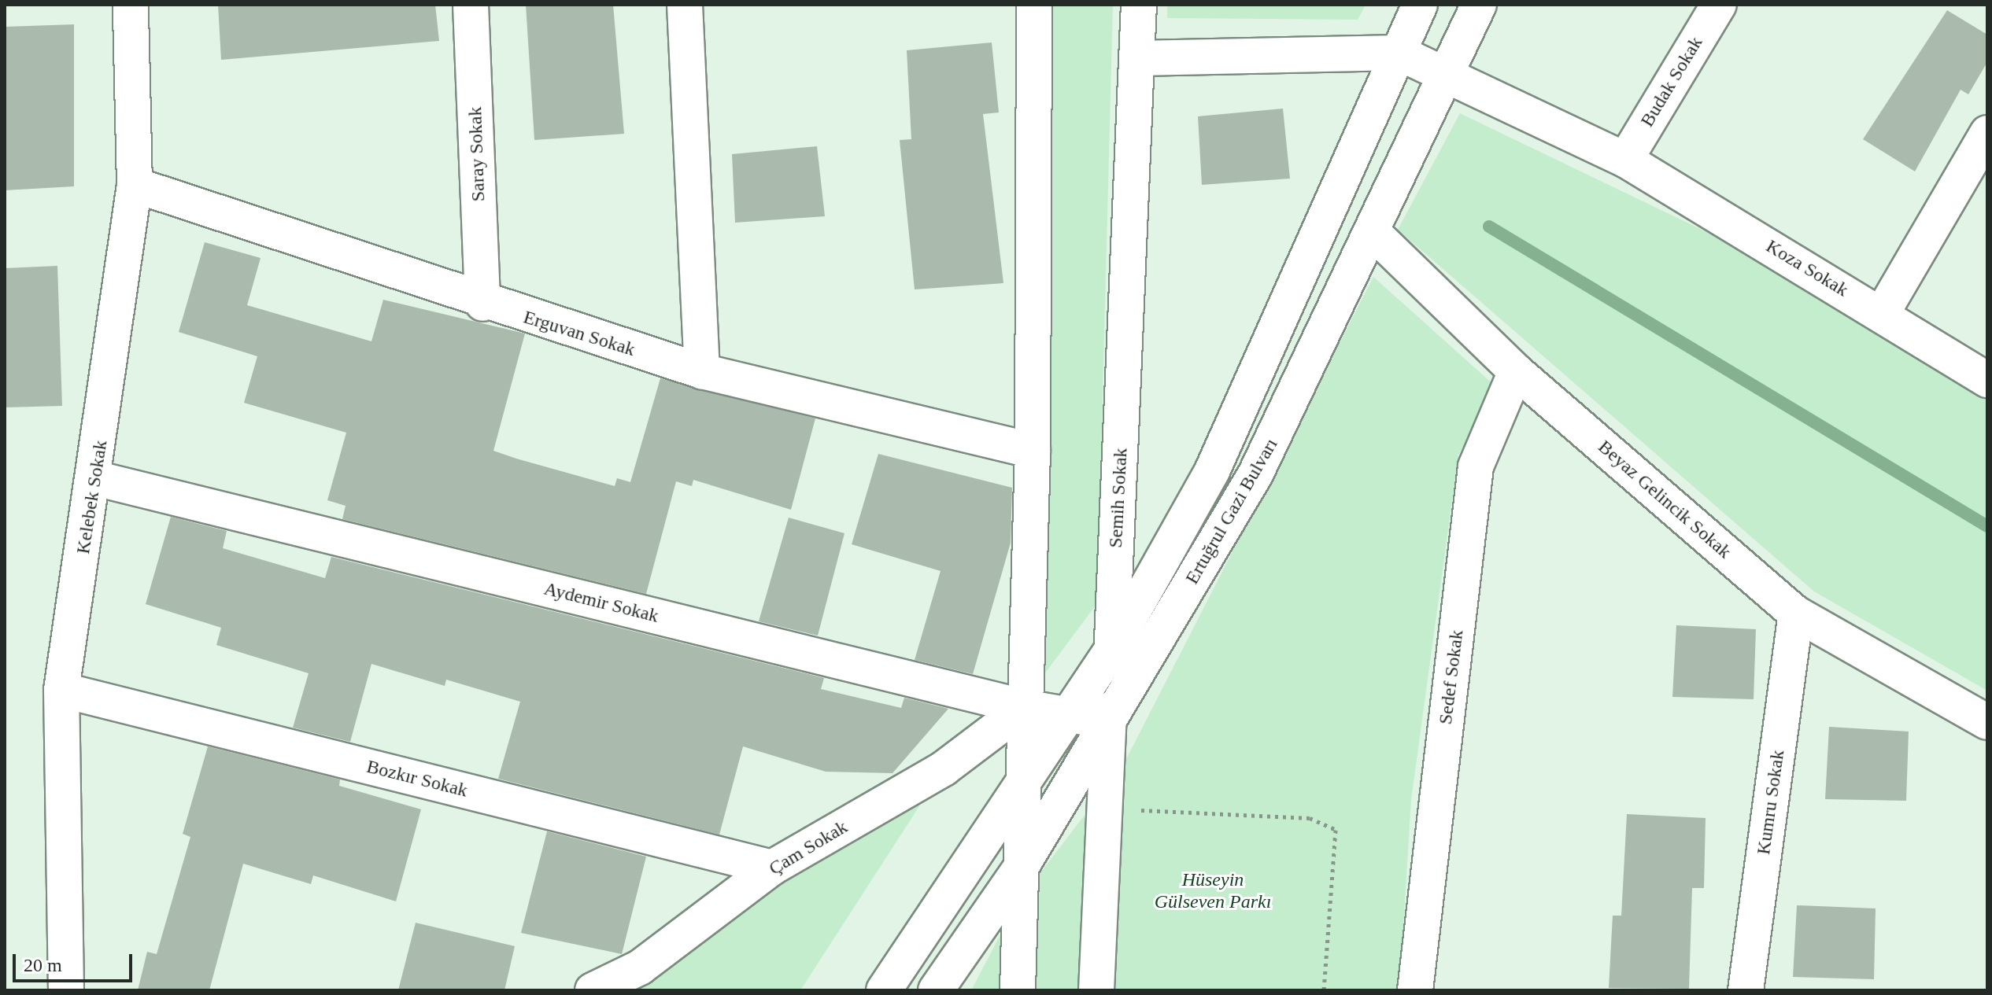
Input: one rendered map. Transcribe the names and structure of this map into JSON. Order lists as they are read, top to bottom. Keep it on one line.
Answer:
{"streets":{"street":["Budak Sokak","Saray Sokak","Koza Sokak","Erguvan Sokak","Kelebek Sokak","Semih Sokak","Beyaz Gelincik Sokak","Ertuğrul Gazi Bulvarı","Aydemir Sokak","Sedef Sokak","Bozkır Sokak","Kumru Sokak","Çam Sokak"]},"crossings":[["Budak Sokak","Koza Sokak"],["Saray Sokak","Erguvan Sokak"],["Koza Sokak","Ertuğrul Gazi Bulvarı"],["Erguvan Sokak","Kelebek Sokak"],["Kelebek Sokak","Aydemir Sokak"],["Kelebek Sokak","Bozkır Sokak"],["Semih Sokak","Ertuğrul Gazi Bulvarı"],["Semih Sokak","Aydemir Sokak"],["Beyaz Gelincik Sokak","Ertuğrul Gazi Bulvarı"],["Beyaz Gelincik Sokak","Sedef Sokak"],["Beyaz Gelincik Sokak","Kumru Sokak"],["Ertuğrul Gazi Bulvarı","Aydemir Sokak"],["Aydemir Sokak","Çam Sokak"],["Bozkır Sokak","Çam Sokak"]],"parks":["Hüseyin Gülseven Parkı"],"scale_bar":"20 m"}
